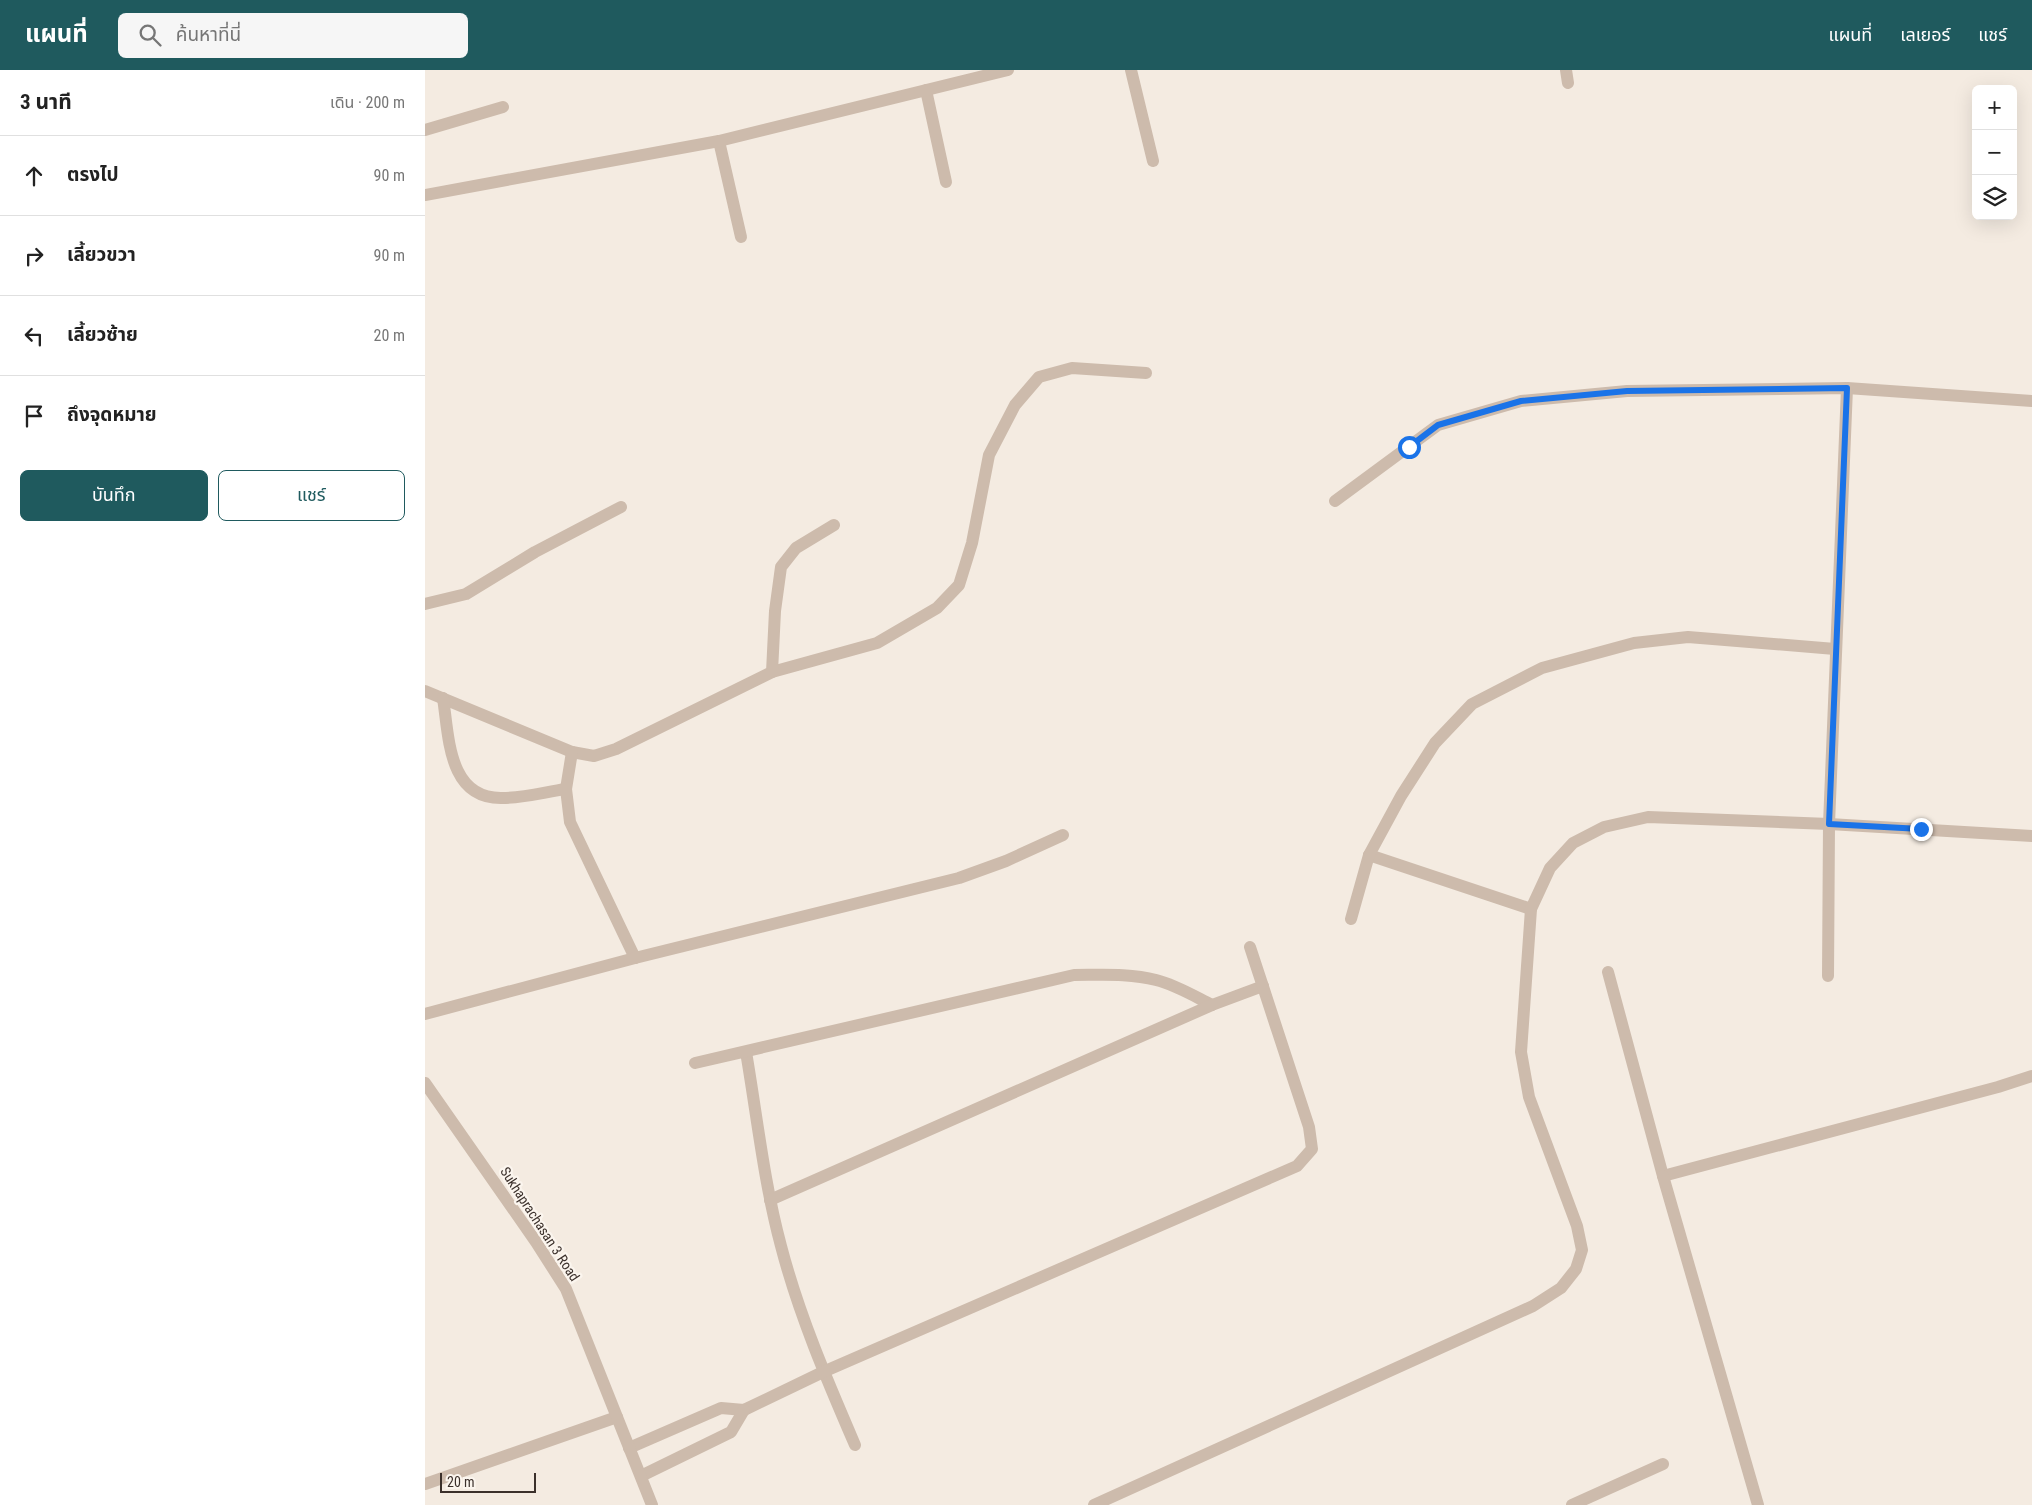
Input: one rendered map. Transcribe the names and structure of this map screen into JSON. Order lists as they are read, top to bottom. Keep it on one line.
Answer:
{"streets":{"street":["Sukhaprachasan 3 Road"]},"scale_bar":"20 m","page":{"header":"แผนที่","search":"ค้นหาที่นี่","nav":["แผนที่","เลเยอร์","แชร์"],"heading":["3 นาที","เดิน · 200 m"],"map_buttons":["+","−"],"list":[["ตรงไป","90 m"],["เลี้ยวขวา","90 m"],["เลี้ยวซ้าย","20 m"],"ถึงจุดหมาย"],"buttons":["บันทึก","แชร์"],"scale":"20 m"}}
